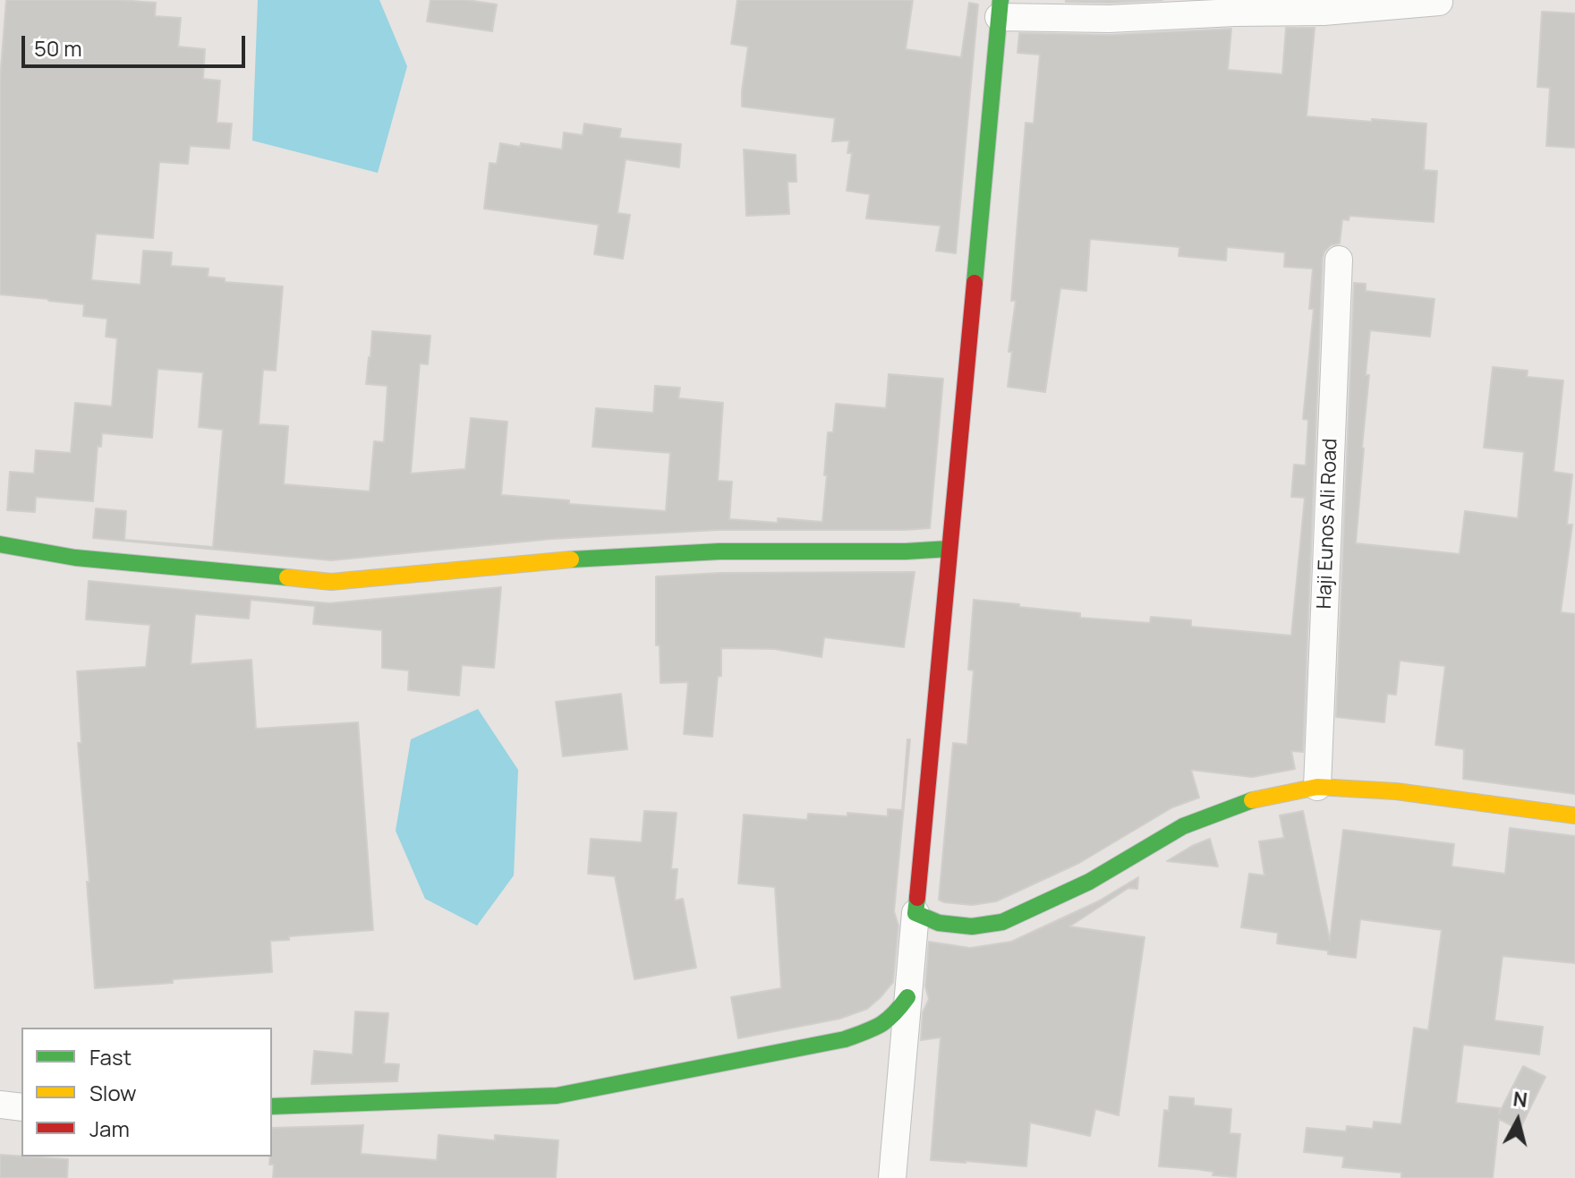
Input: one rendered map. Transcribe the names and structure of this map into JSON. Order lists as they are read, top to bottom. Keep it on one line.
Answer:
{"streets":{"street":["Haji Eunos Ali Road"]},"legend":["Fast","Slow","Jam"],"scale_bar":"50 m","north":"top"}
